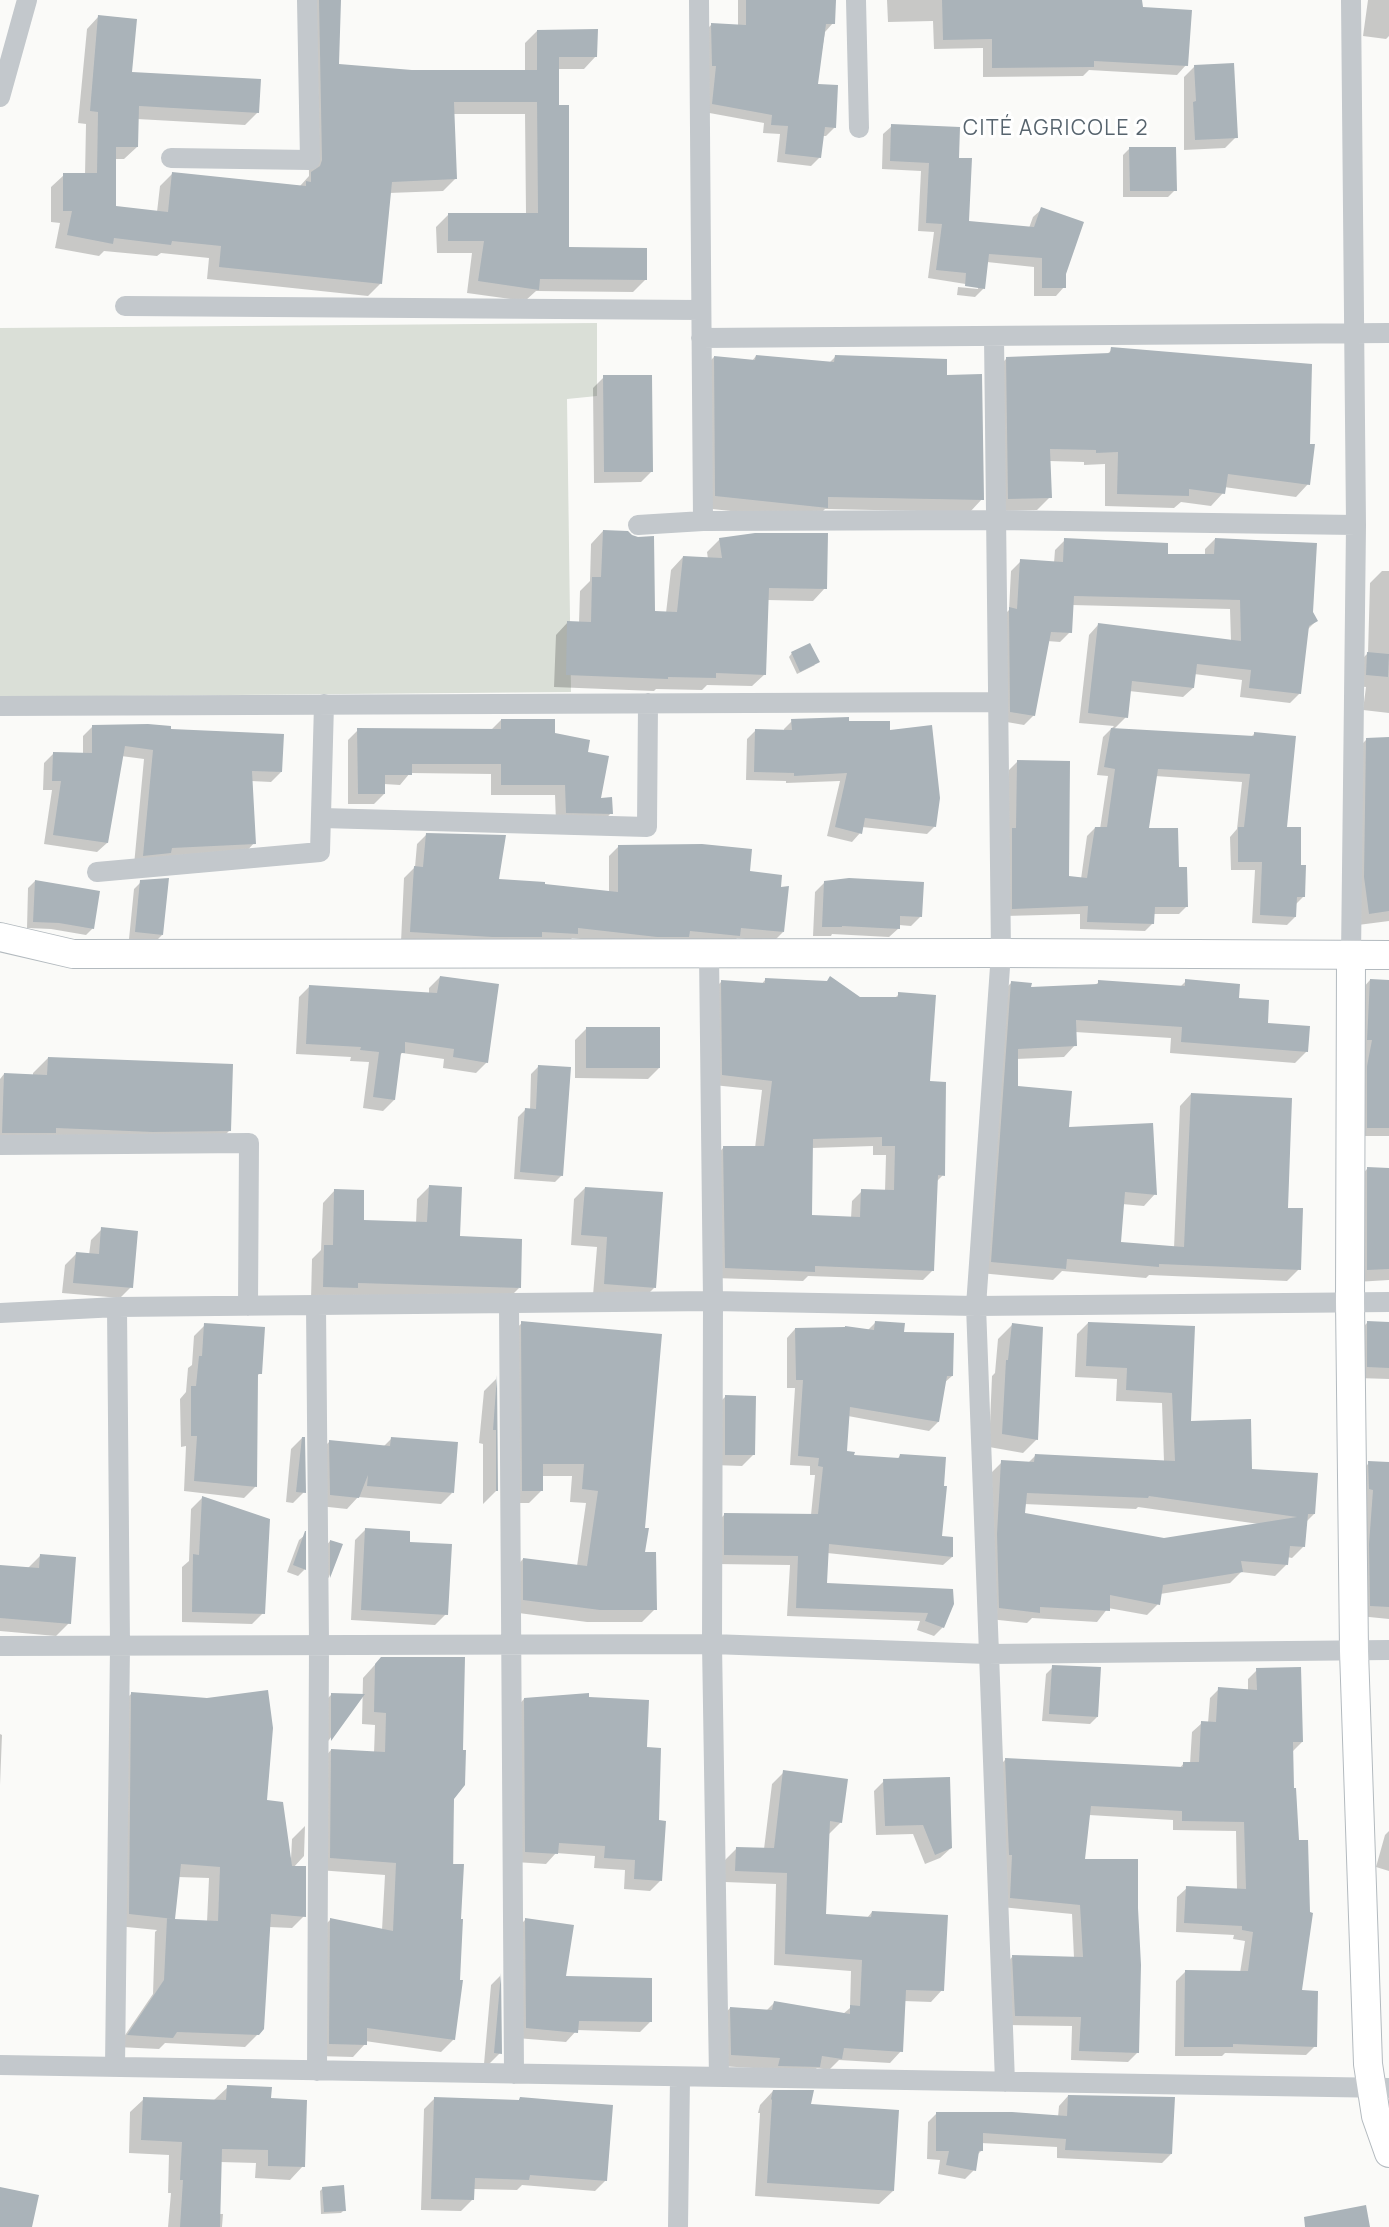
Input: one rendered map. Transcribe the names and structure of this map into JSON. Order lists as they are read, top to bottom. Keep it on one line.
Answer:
{"districts":["CITÉ AGRICOLE 2"]}
